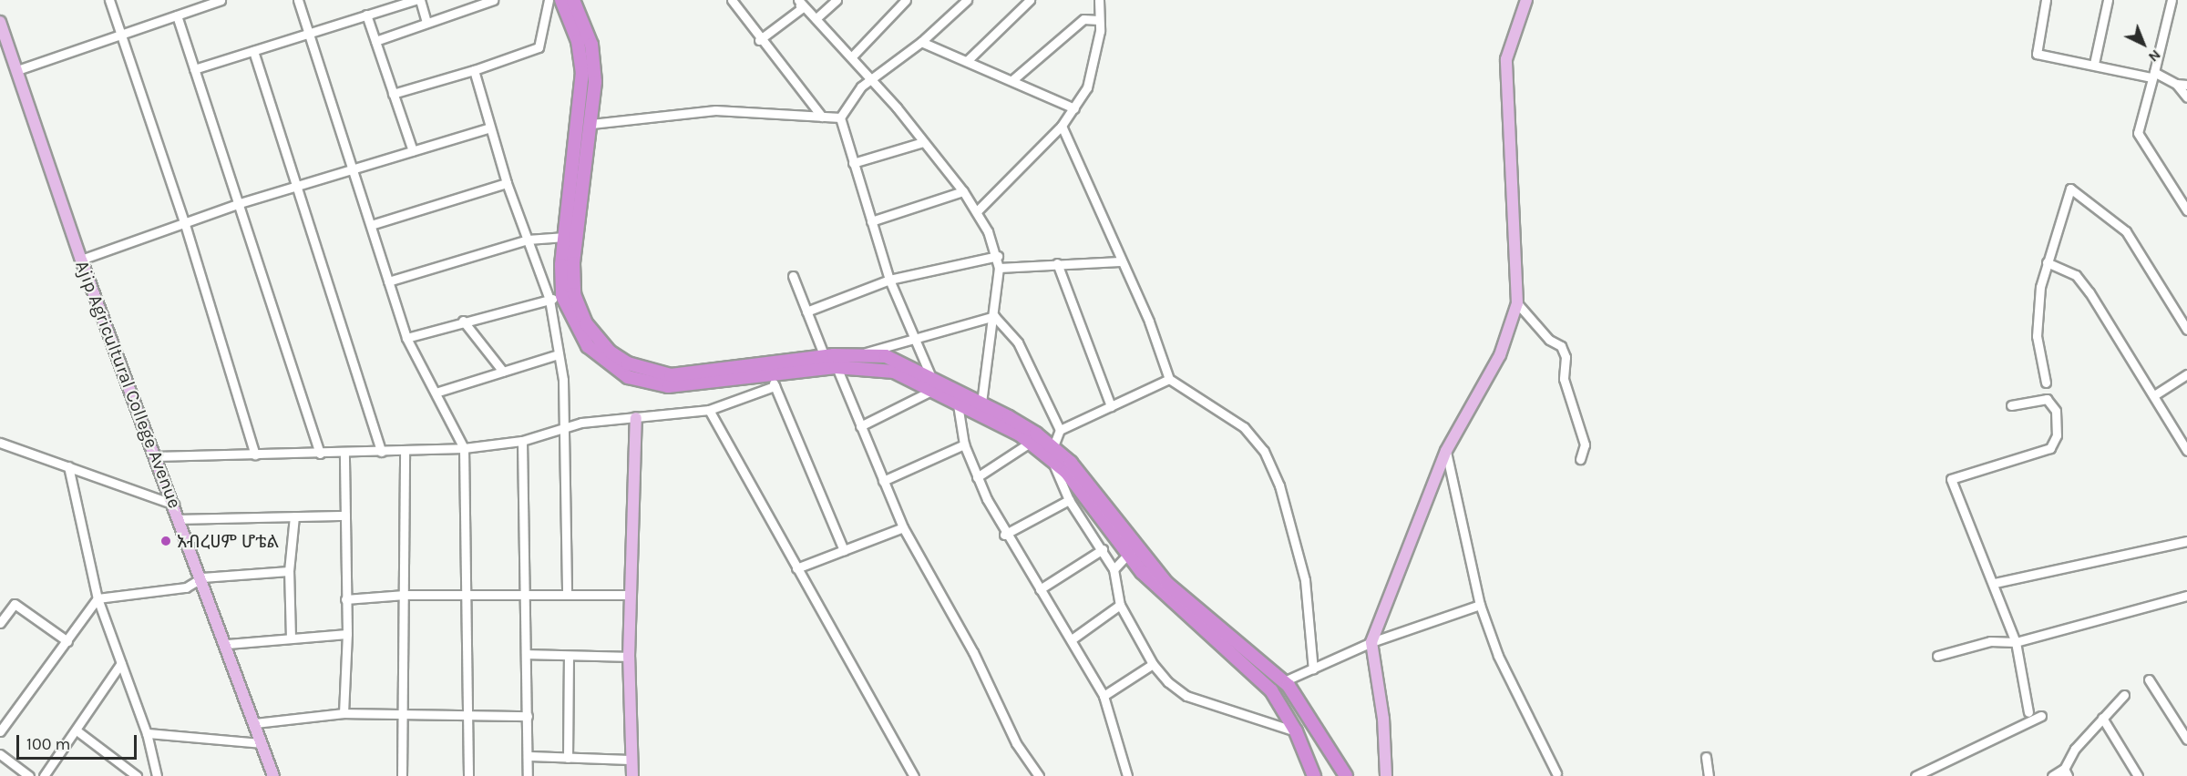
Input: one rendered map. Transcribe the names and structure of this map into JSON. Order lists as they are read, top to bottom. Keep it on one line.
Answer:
{"streets":{"main road":["Ajip Agricultural College Avenue"]},"places":["አብረሀም ሆቴል"],"scale_bar":"100 m","north":"bottom right"}
